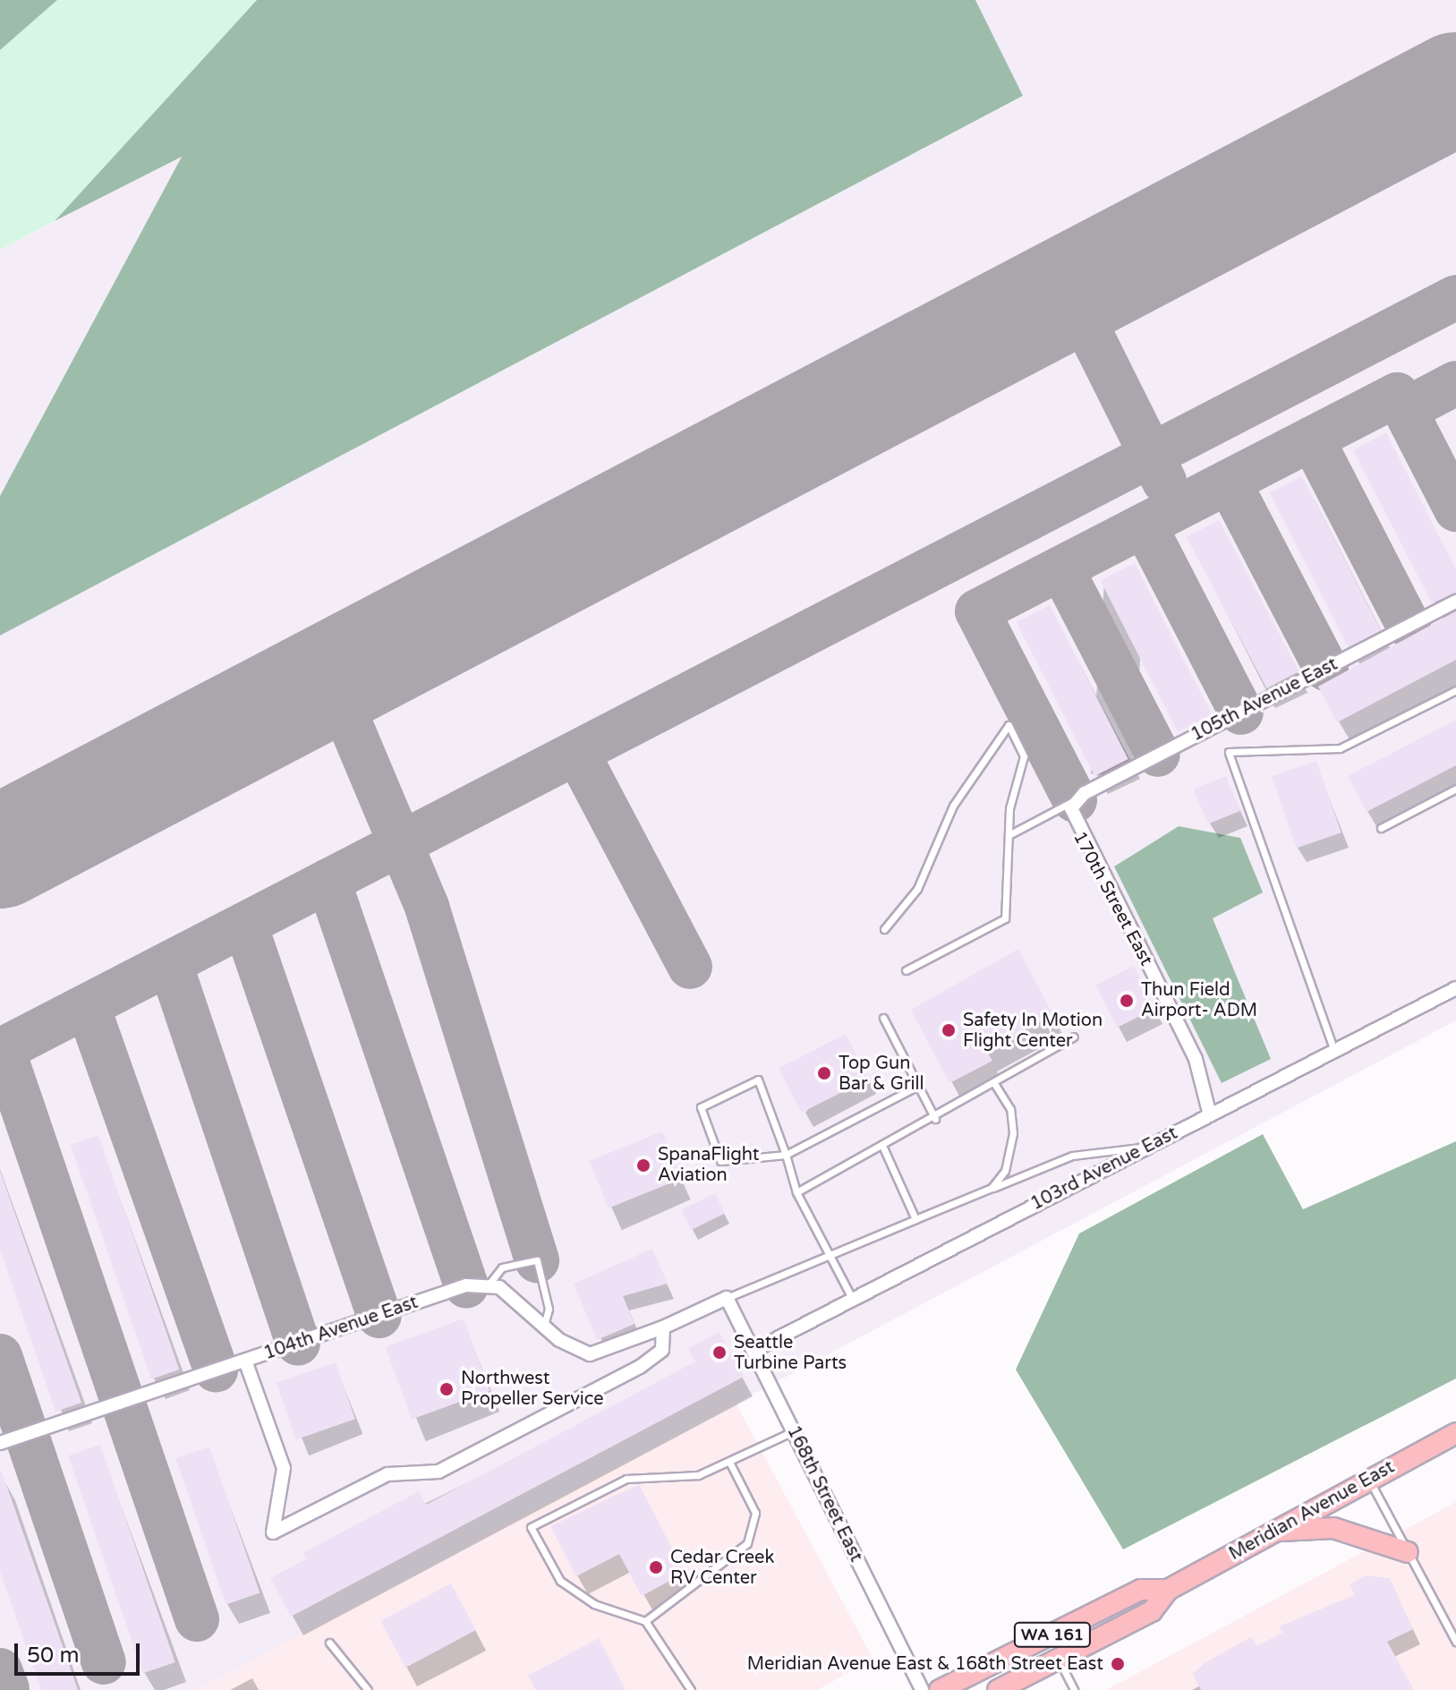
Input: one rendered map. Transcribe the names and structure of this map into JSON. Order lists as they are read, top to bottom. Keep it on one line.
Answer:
{"streets":{"main road":["Meridian Avenue East","WA 161"],"street":["105th Avenue East","170th Street East","103rd Avenue East","104th Avenue East","168th Street East"]},"crossings":[["105th Avenue East","170th Street East"],["170th Street East","103rd Avenue East"],["103rd Avenue East","168th Street East"]],"places":["Thun Field Airport- ADM","Safety In Motion Flight Center","Top Gun Bar & Grill","SpanaFlight Aviation","Seattle Turbine Parts","Northwest Propeller Service","Cedar Creek RV Center","Meridian Avenue East & 168th Street East"],"scale_bar":"50 m"}
